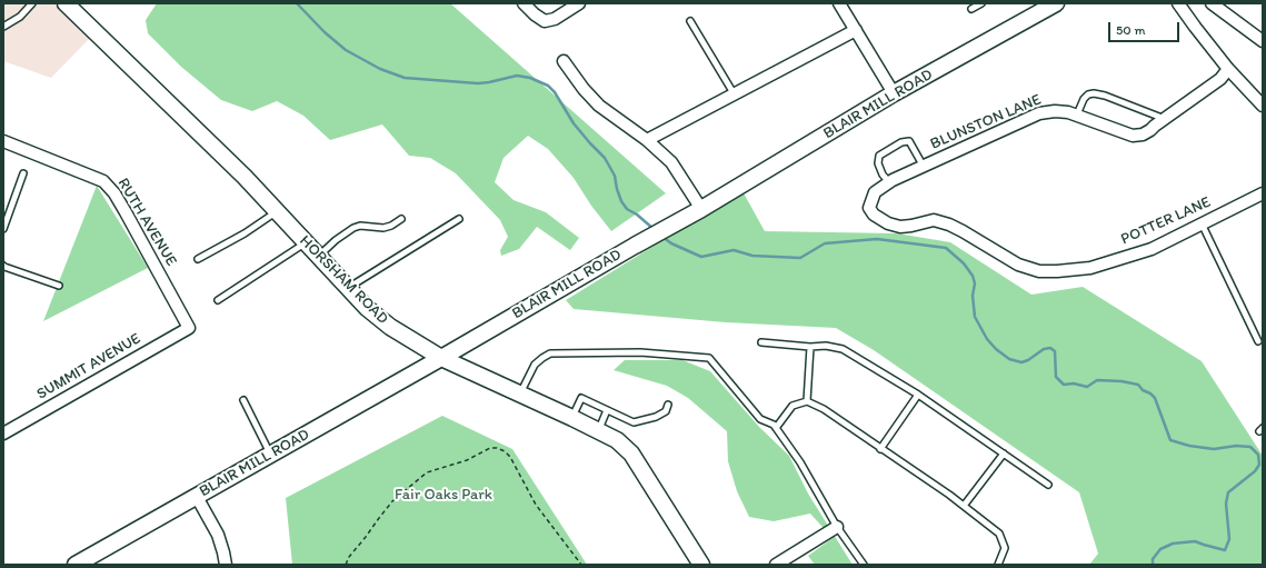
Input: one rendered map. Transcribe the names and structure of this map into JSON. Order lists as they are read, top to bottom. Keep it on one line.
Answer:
{"streets":{"main road":["BLAIR MILL ROAD","HORSHAM ROAD"],"street":["BLUNSTON LANE","POTTER LANE","RUTH AVENUE","SUMMIT AVENUE"]},"crossings":[["BLAIR MILL ROAD","HORSHAM ROAD"],["BLUNSTON LANE","POTTER LANE"],["RUTH AVENUE","SUMMIT AVENUE"]],"parks":["Fair Oaks Park"],"scale_bar":"50 m"}
